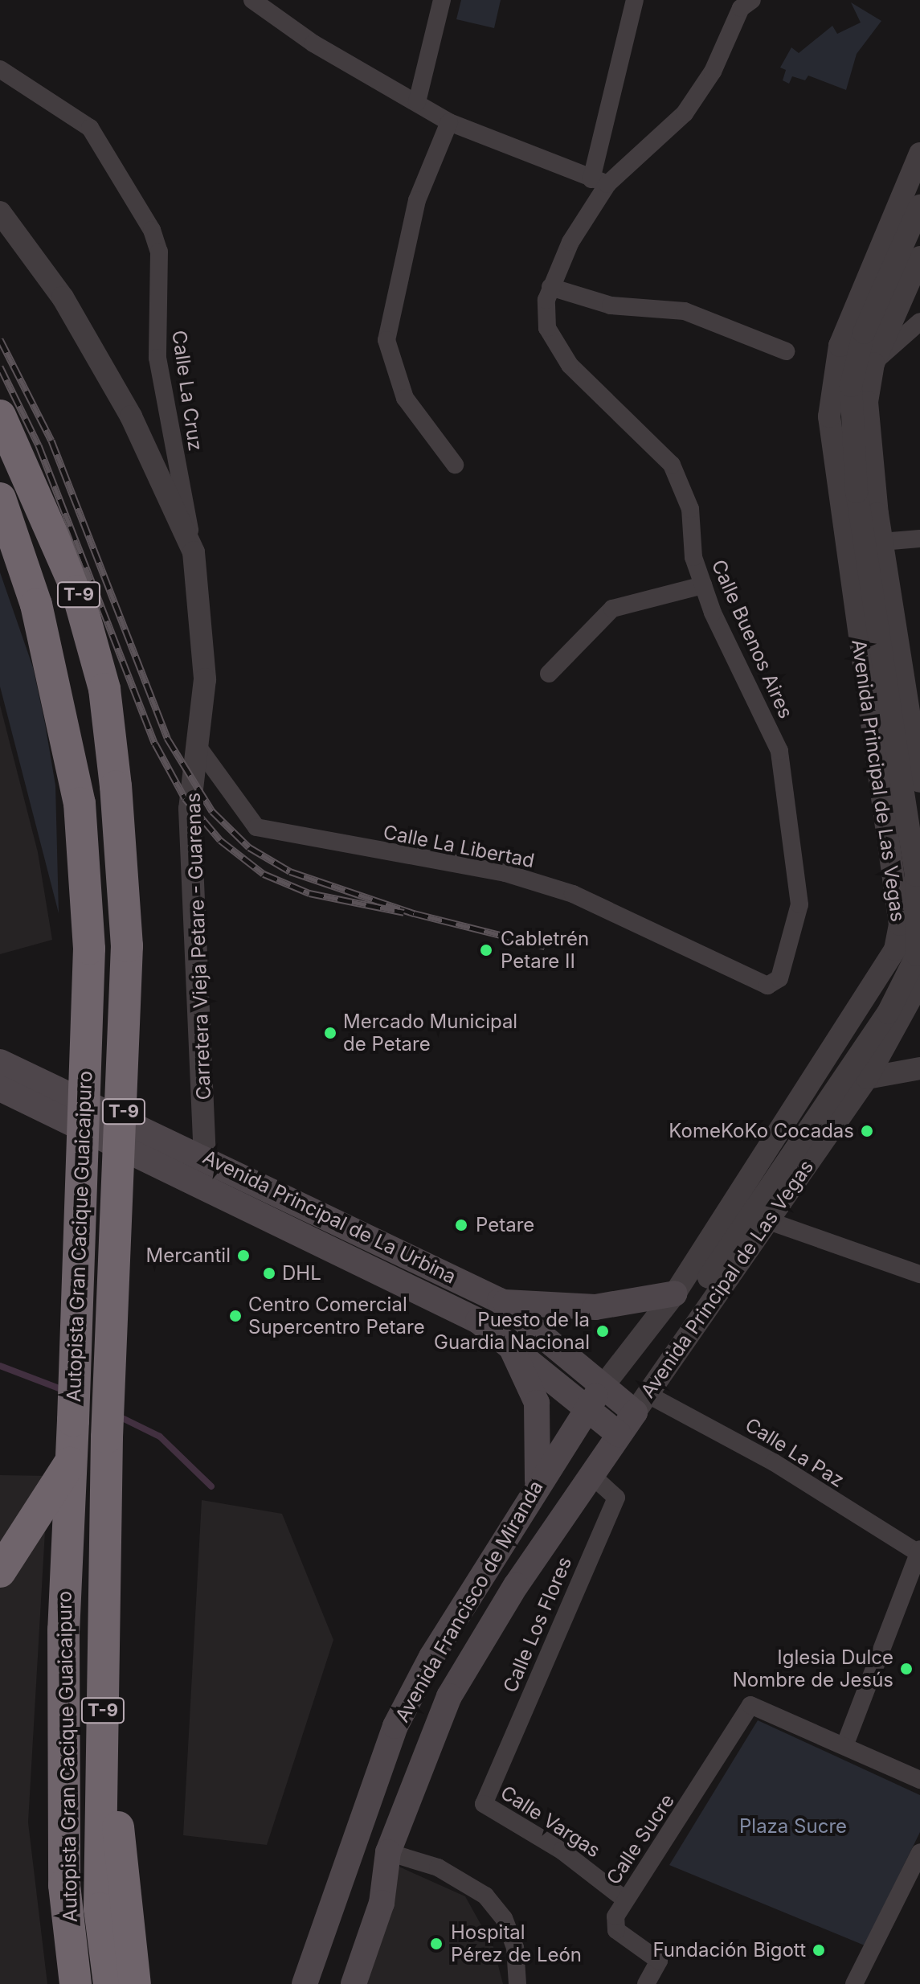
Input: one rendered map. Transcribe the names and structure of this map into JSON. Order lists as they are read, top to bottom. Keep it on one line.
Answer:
{"streets":{"highway":["T-9","Autopista Gran Cacique Guaicaipuro"],"main road":["Avenida Principal de Las Vegas","Avenida Principal de La Urbina","Avenida Francisco de Miranda"],"street":["Calle La Cruz","Calle Buenos Aires","Calle La Libertad","Carretera Vieja Petare - Guarenas","Calle La Paz","Calle Los Flores","Calle Vargas","Calle Sucre"]},"crossings":[["Calle La Cruz","Carretera Vieja Petare - Guarenas"],["Calle Buenos Aires","Calle La Libertad"],["Avenida Principal de Las Vegas","Avenida Principal de La Urbina"],["Avenida Principal de Las Vegas","Calle La Paz"],["Avenida Principal de Las Vegas","Avenida Francisco de Miranda"],["Calle La Libertad","Carretera Vieja Petare - Guarenas"],["Carretera Vieja Petare - Guarenas","Avenida Principal de La Urbina"],["Avenida Principal de La Urbina","Calle La Paz"],["Avenida Principal de La Urbina","Avenida Francisco de Miranda"],["Calle La Paz","Avenida Francisco de Miranda"],["Avenida Francisco de Miranda","Calle Los Flores"],["Calle Los Flores","Calle Vargas"],["Calle Vargas","Calle Sucre"]],"parks":["Plaza Sucre"],"places":["Cabletrén Petare II","Mercado Municipal de Petare","KomeKoKo Cocadas","Petare","Mercantil","DHL","Centro Comercial Supercentro Petare","Puesto de la Guardia Nacional","Iglesia Dulce Nombre de Jesús","Hospital Pérez de León","Fundación Bigott"]}
